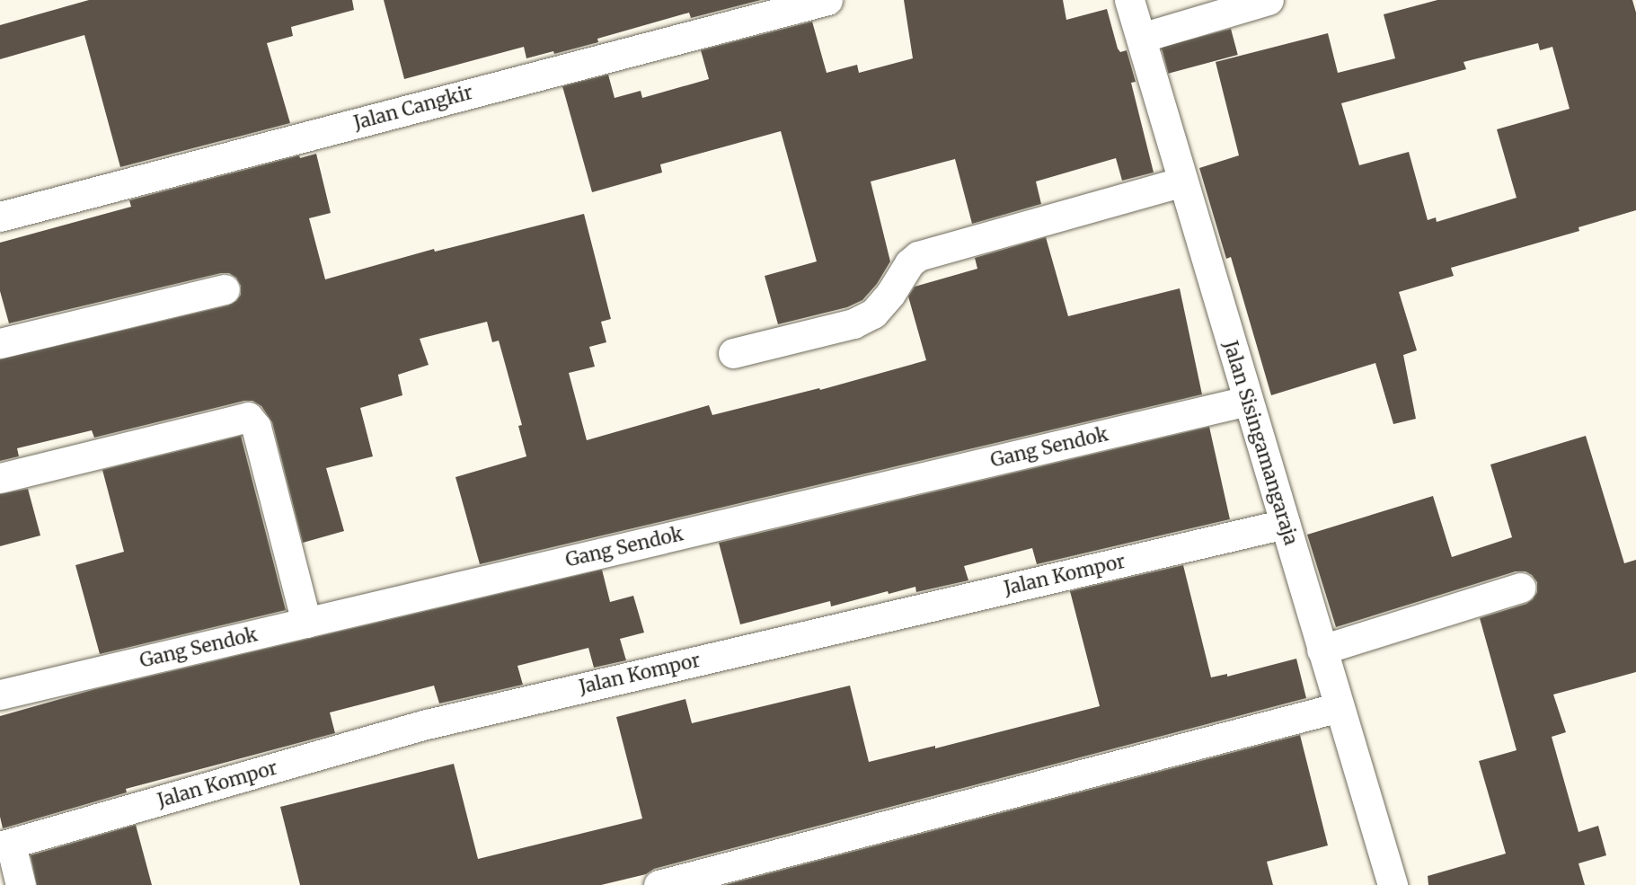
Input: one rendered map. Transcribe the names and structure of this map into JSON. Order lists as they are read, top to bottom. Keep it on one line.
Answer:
{"streets":{"street":["Jalan Cangkir","Jalan Sisingamangaraja","Gang Sendok","Jalan Kompor"]},"crossings":[["Jalan Sisingamangaraja","Gang Sendok"],["Jalan Sisingamangaraja","Jalan Kompor"]]}
